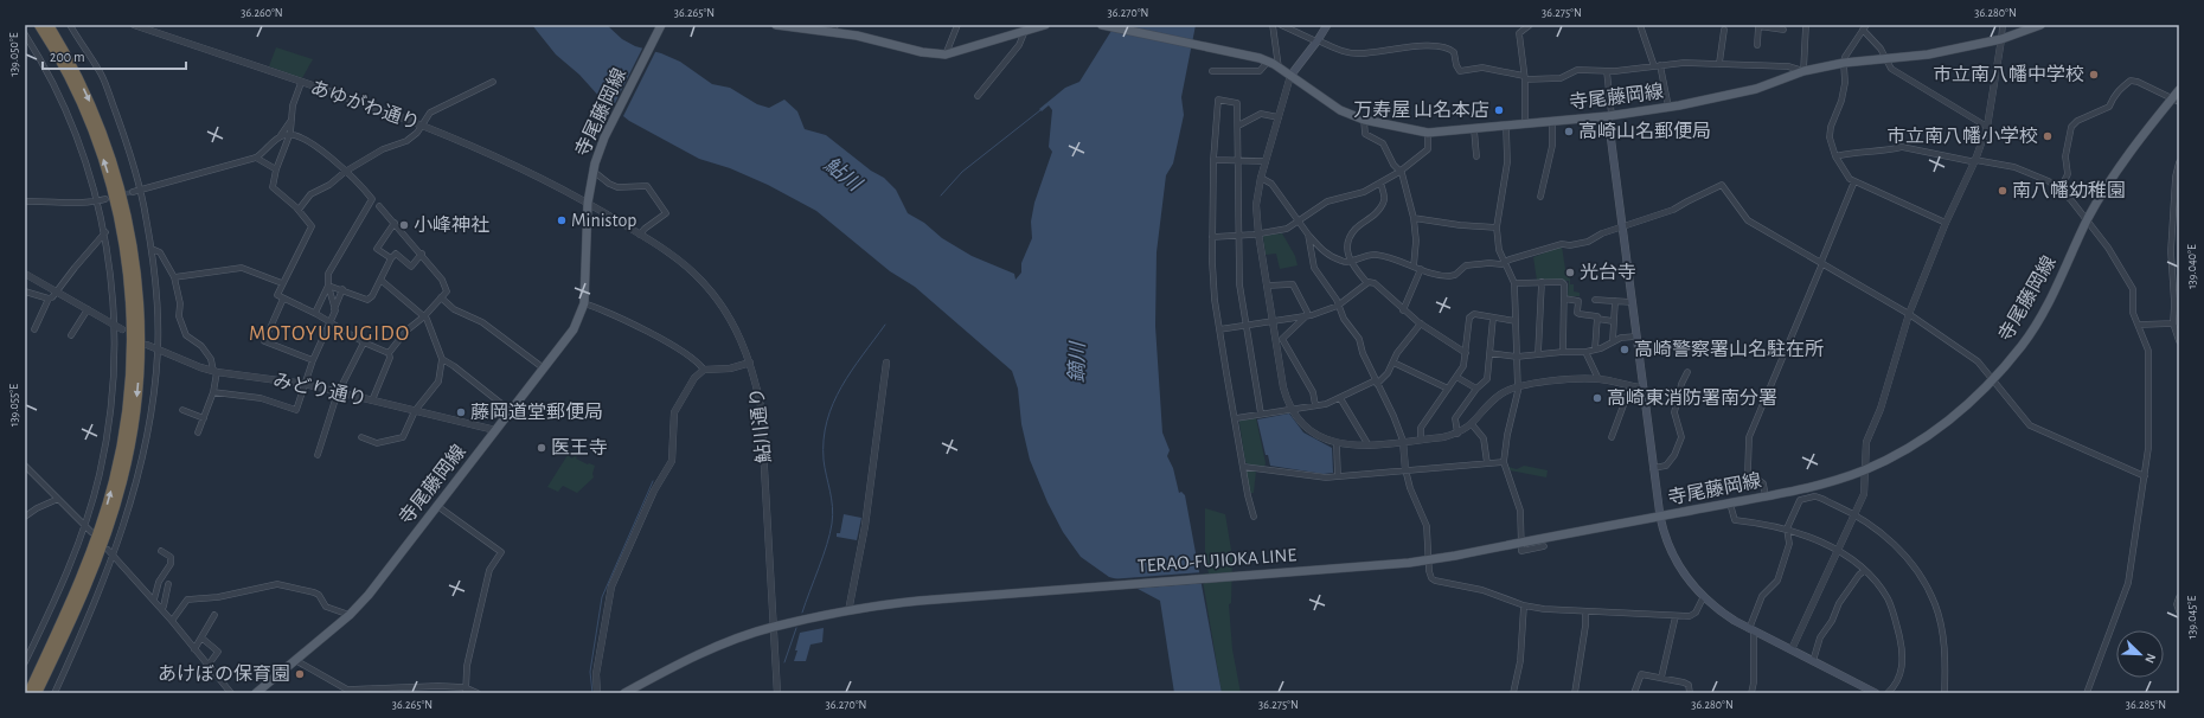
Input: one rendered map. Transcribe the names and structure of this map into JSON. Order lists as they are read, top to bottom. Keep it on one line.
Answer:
{"streets":{"main road":["寺尾藤岡線","TERAO-FUJIOKA LINE"],"street":["あゆがわ通り","みどり通り","鮎川通り"]},"crossings":[["寺尾藤岡線","あゆがわ通り"],["寺尾藤岡線","みどり通り"],["寺尾藤岡線","鮎川通り"],["寺尾藤岡線","TERAO-FUJIOKA LINE"],["あゆがわ通り","鮎川通り"],["鮎川通り","TERAO-FUJIOKA LINE"]],"districts":["MOTOYURUGIDO"],"water":["鮎川","鏑川"],"places":["市立南八幡中学校","万寿屋 山名本店","高崎山名郵便局","市立南八幡小学校","南八幡幼稚園","Ministop","小峰神社","光台寺","高崎警察署山名駐在所","高崎東消防署南分署","藤岡道堂郵便局","医王寺","あけぼの保育園"],"scale_bar":"200 m","north":"bottom right","coordinates":["36.260°N","36.265°N","36.270°N","36.275°N","36.280°N","139.050°E","139.040°E","139.055°E","139.045°E","36.285°N"]}
